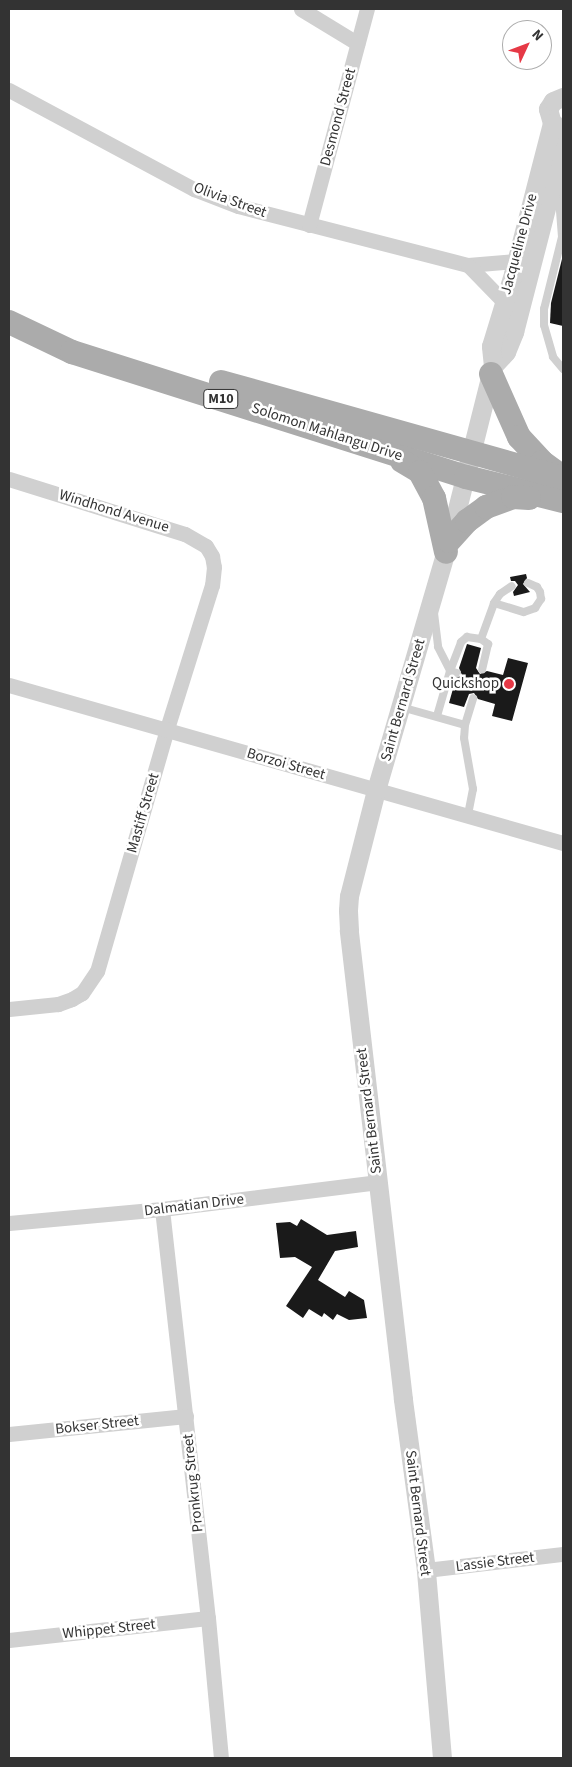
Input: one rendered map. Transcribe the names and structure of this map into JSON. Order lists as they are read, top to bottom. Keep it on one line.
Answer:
{"streets":{"main road":["M10","Solomon Mahlangu Drive"],"street":["Desmond Street","Olivia Street","Jacqueline Drive","Windhond Avenue","Saint Bernard Street","Borzoi Street","Mastiff Street","Dalmatian Drive","Bokser Street","Pronkrug Street","Lassie Street","Whippet Street"]},"crossings":[["Desmond Street","Olivia Street"],["Olivia Street","Jacqueline Drive"],["Jacqueline Drive","Solomon Mahlangu Drive"],["Jacqueline Drive","Saint Bernard Street"],["Solomon Mahlangu Drive","Saint Bernard Street"],["Windhond Avenue","Mastiff Street"],["Saint Bernard Street","Borzoi Street"],["Saint Bernard Street","Dalmatian Drive"],["Saint Bernard Street","Lassie Street"],["Borzoi Street","Mastiff Street"],["Dalmatian Drive","Pronkrug Street"],["Bokser Street","Pronkrug Street"],["Pronkrug Street","Whippet Street"]],"places":["Quickshop"],"north":"top right"}
